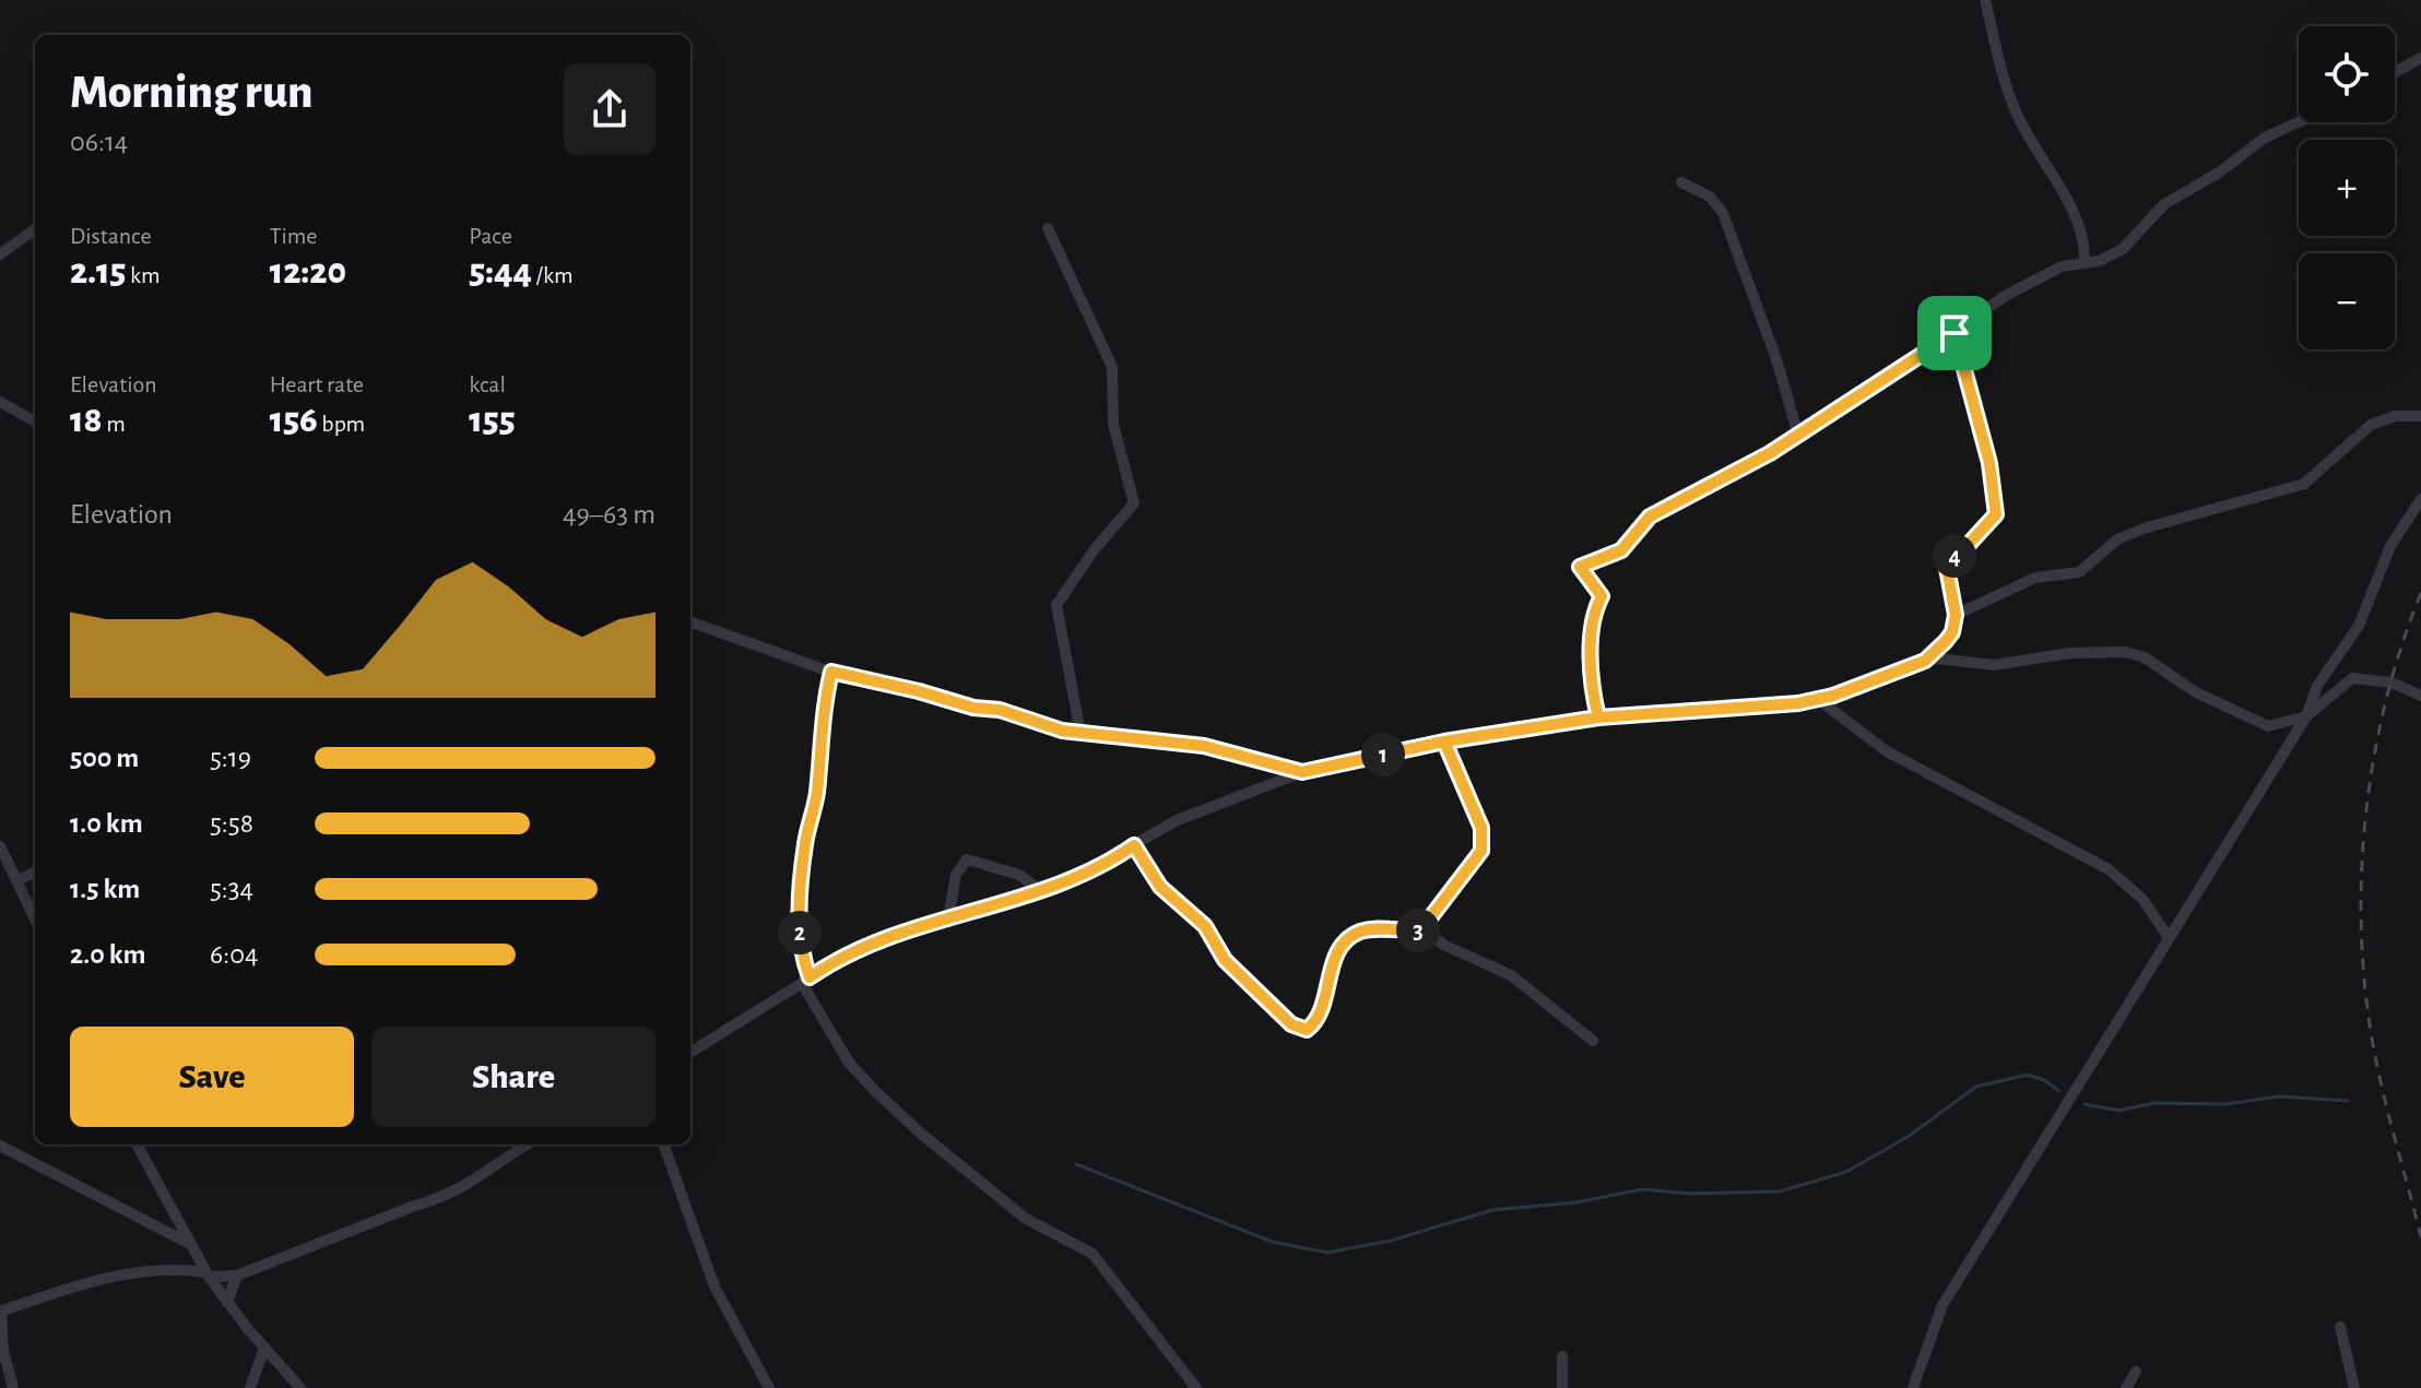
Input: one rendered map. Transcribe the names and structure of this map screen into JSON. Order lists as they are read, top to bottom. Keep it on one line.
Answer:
{"page":{"map_buttons":["+","−"],"heading":["Morning run","06:14"],"stats":[["Distance","2.15 km"],["Time","12:20"],["Pace","5:44 /km"],["Elevation","18 m"],["Heart rate","156 bpm"],["kcal","155"]],"chart":["Elevation","49–63 m"],"pins":["4","1","3","2"],"list":[{"name":"500 m","note":"5:19"},{"name":"1.0 km","note":"5:58"},{"name":"1.5 km","note":"5:34"},{"name":"2.0 km","note":"6:04"}],"buttons":["Save","Share"]}}
